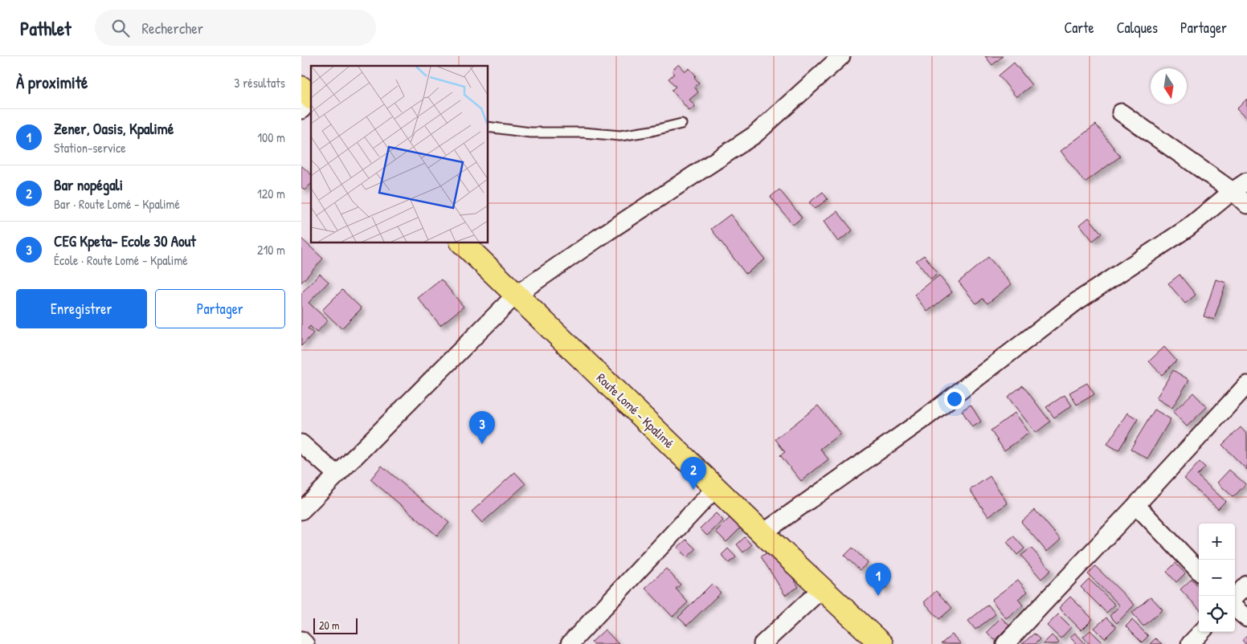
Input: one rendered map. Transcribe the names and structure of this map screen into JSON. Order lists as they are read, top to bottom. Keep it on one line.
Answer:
{"streets":{"main road":["Route Lomé - Kpalimé"]},"scale_bar":"20 m","north":"bottom","page":{"header":"Pathlet","search":"Rechercher","nav":["Carte","Calques","Partager"],"heading":["À proximité","3 résultats"],"list":[{"mark":"1","name":"Zener, Oasis, Kpalimé","note":"Station-service","value":"100 m"},{"mark":"2","name":"Bar nopégali","note":"Bar · Route Lomé - Kpalimé","value":"120 m"},{"mark":"3","name":"CEG Kpeta- Ecole 30 Aout","note":"École · Route Lomé - Kpalimé","value":"210 m"}],"buttons":["Enregistrer","Partager"],"pins":["3","2","1"],"map_buttons":["+","−"],"scale":"20 m"}}
